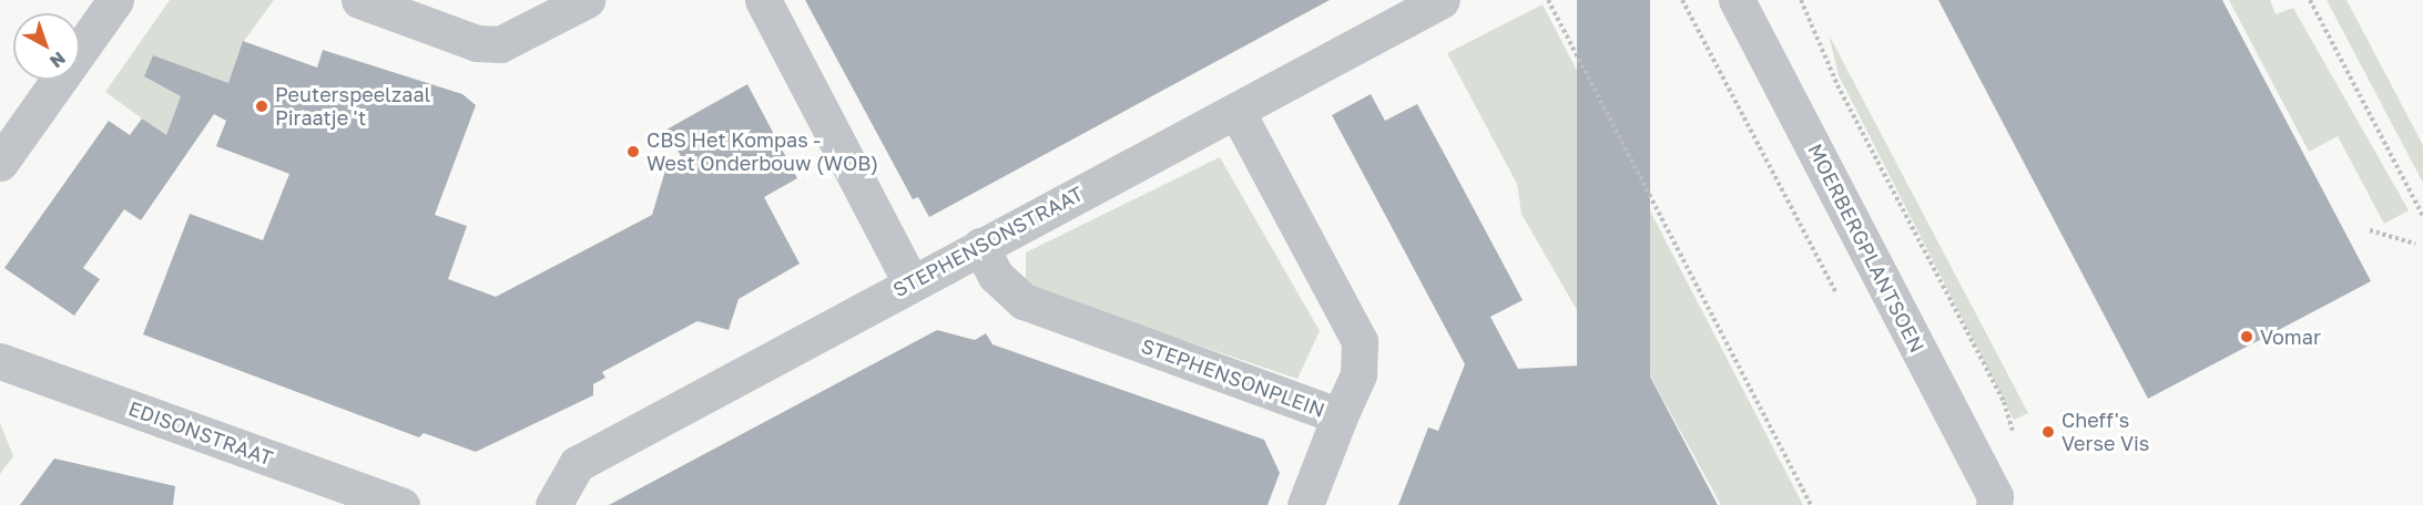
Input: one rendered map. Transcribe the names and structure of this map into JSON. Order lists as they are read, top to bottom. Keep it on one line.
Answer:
{"streets":{"street":["STEPHENSONSTRAAT","MOERBERGPLANTSOEN","STEPHENSONPLEIN","EDISONSTRAAT"]},"crossings":[["STEPHENSONSTRAAT","STEPHENSONPLEIN"]],"places":["Peuterspeelzaal Piraatje 't","CBS Het Kompas - West Onderbouw (WOB)","Vomar","Cheff's Verse Vis"],"north":"bottom right"}
